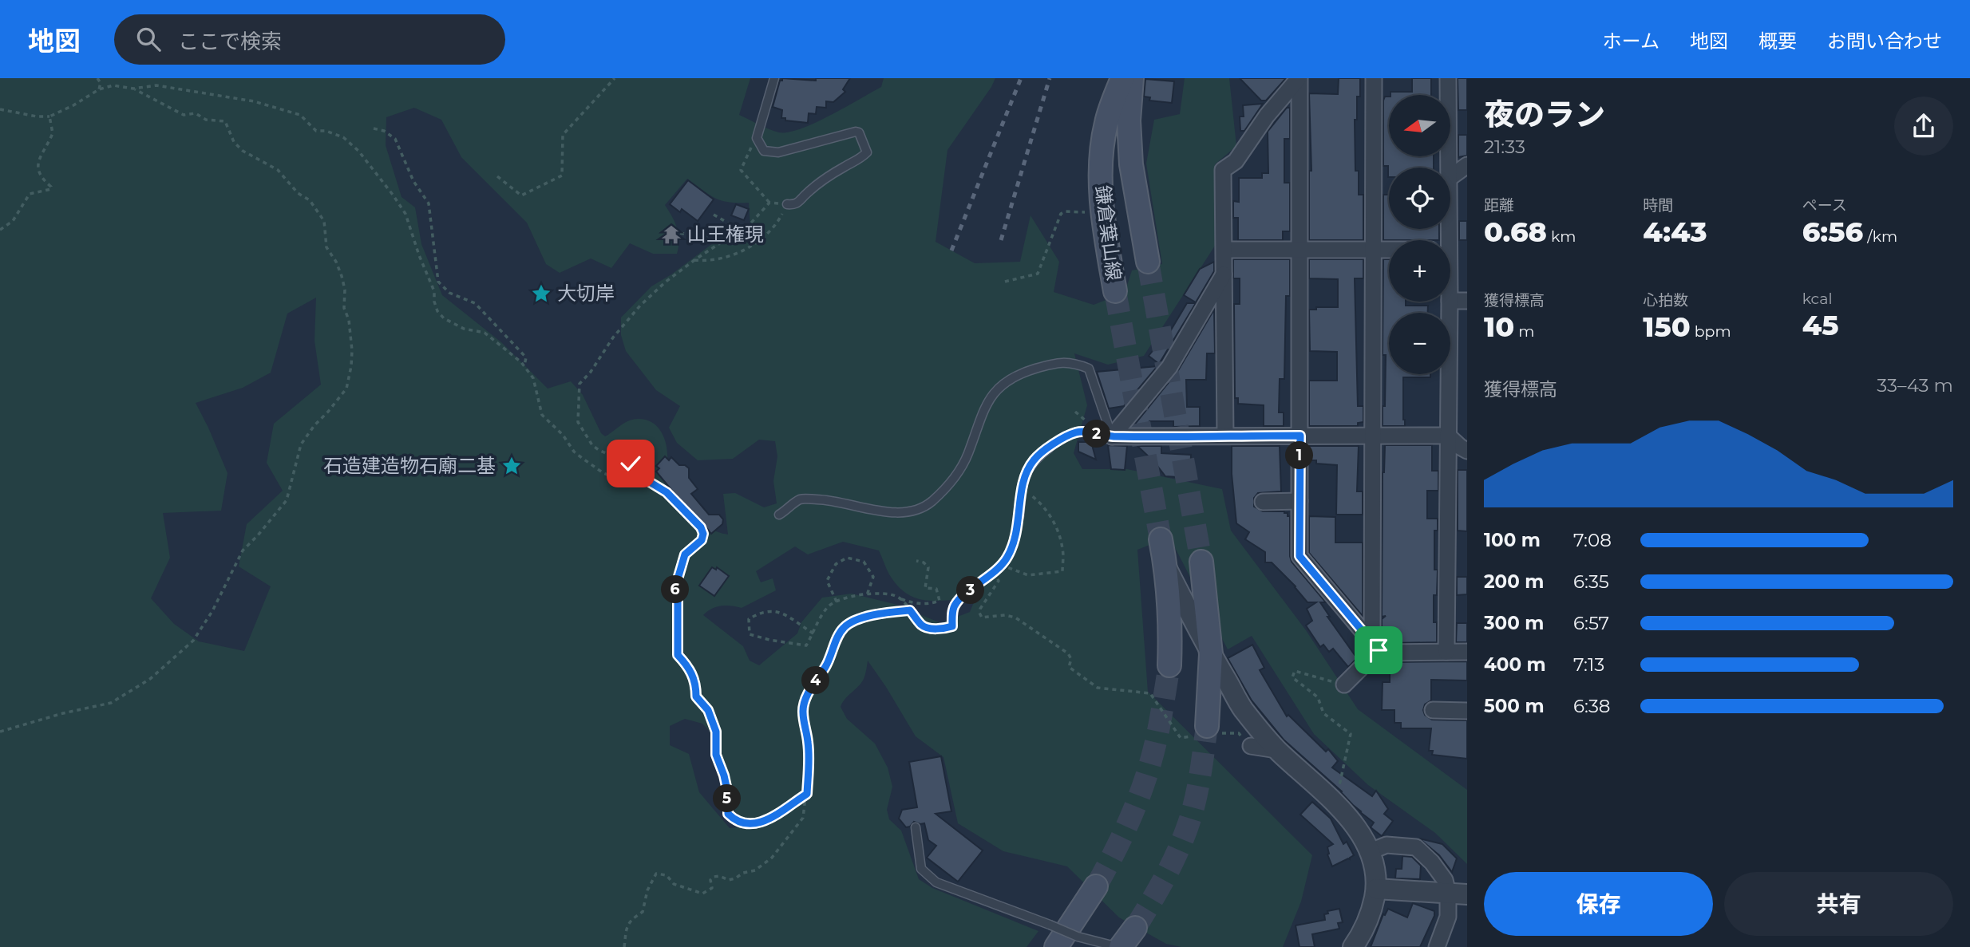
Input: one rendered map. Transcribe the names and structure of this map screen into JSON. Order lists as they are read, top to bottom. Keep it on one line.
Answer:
{"streets":{"main road":["鎌倉葉山線"]},"places":{"temple":["山王権現"],"place":["大切岸","石造建造物石廟二基"]},"north":"left","page":{"header":"地図","search":"ここで検索","nav":["ホーム","地図","概要","お問い合わせ"],"heading":["夜のラン","21:33"],"map_buttons":["+","−"],"stats":[["距離","0.68 km"],["時間","4:43"],["ペース","6:56 /km"],["獲得標高","10 m"],["心拍数","150 bpm"],["kcal","45"]],"chart":["獲得標高","33–43 m"],"pins":["2","1","6","3","4","5"],"list":[{"name":"100 m","note":"7:08"},{"name":"200 m","note":"6:35"},{"name":"300 m","note":"6:57"},{"name":"400 m","note":"7:13"},{"name":"500 m","note":"6:38"}],"buttons":["保存","共有"]}}
